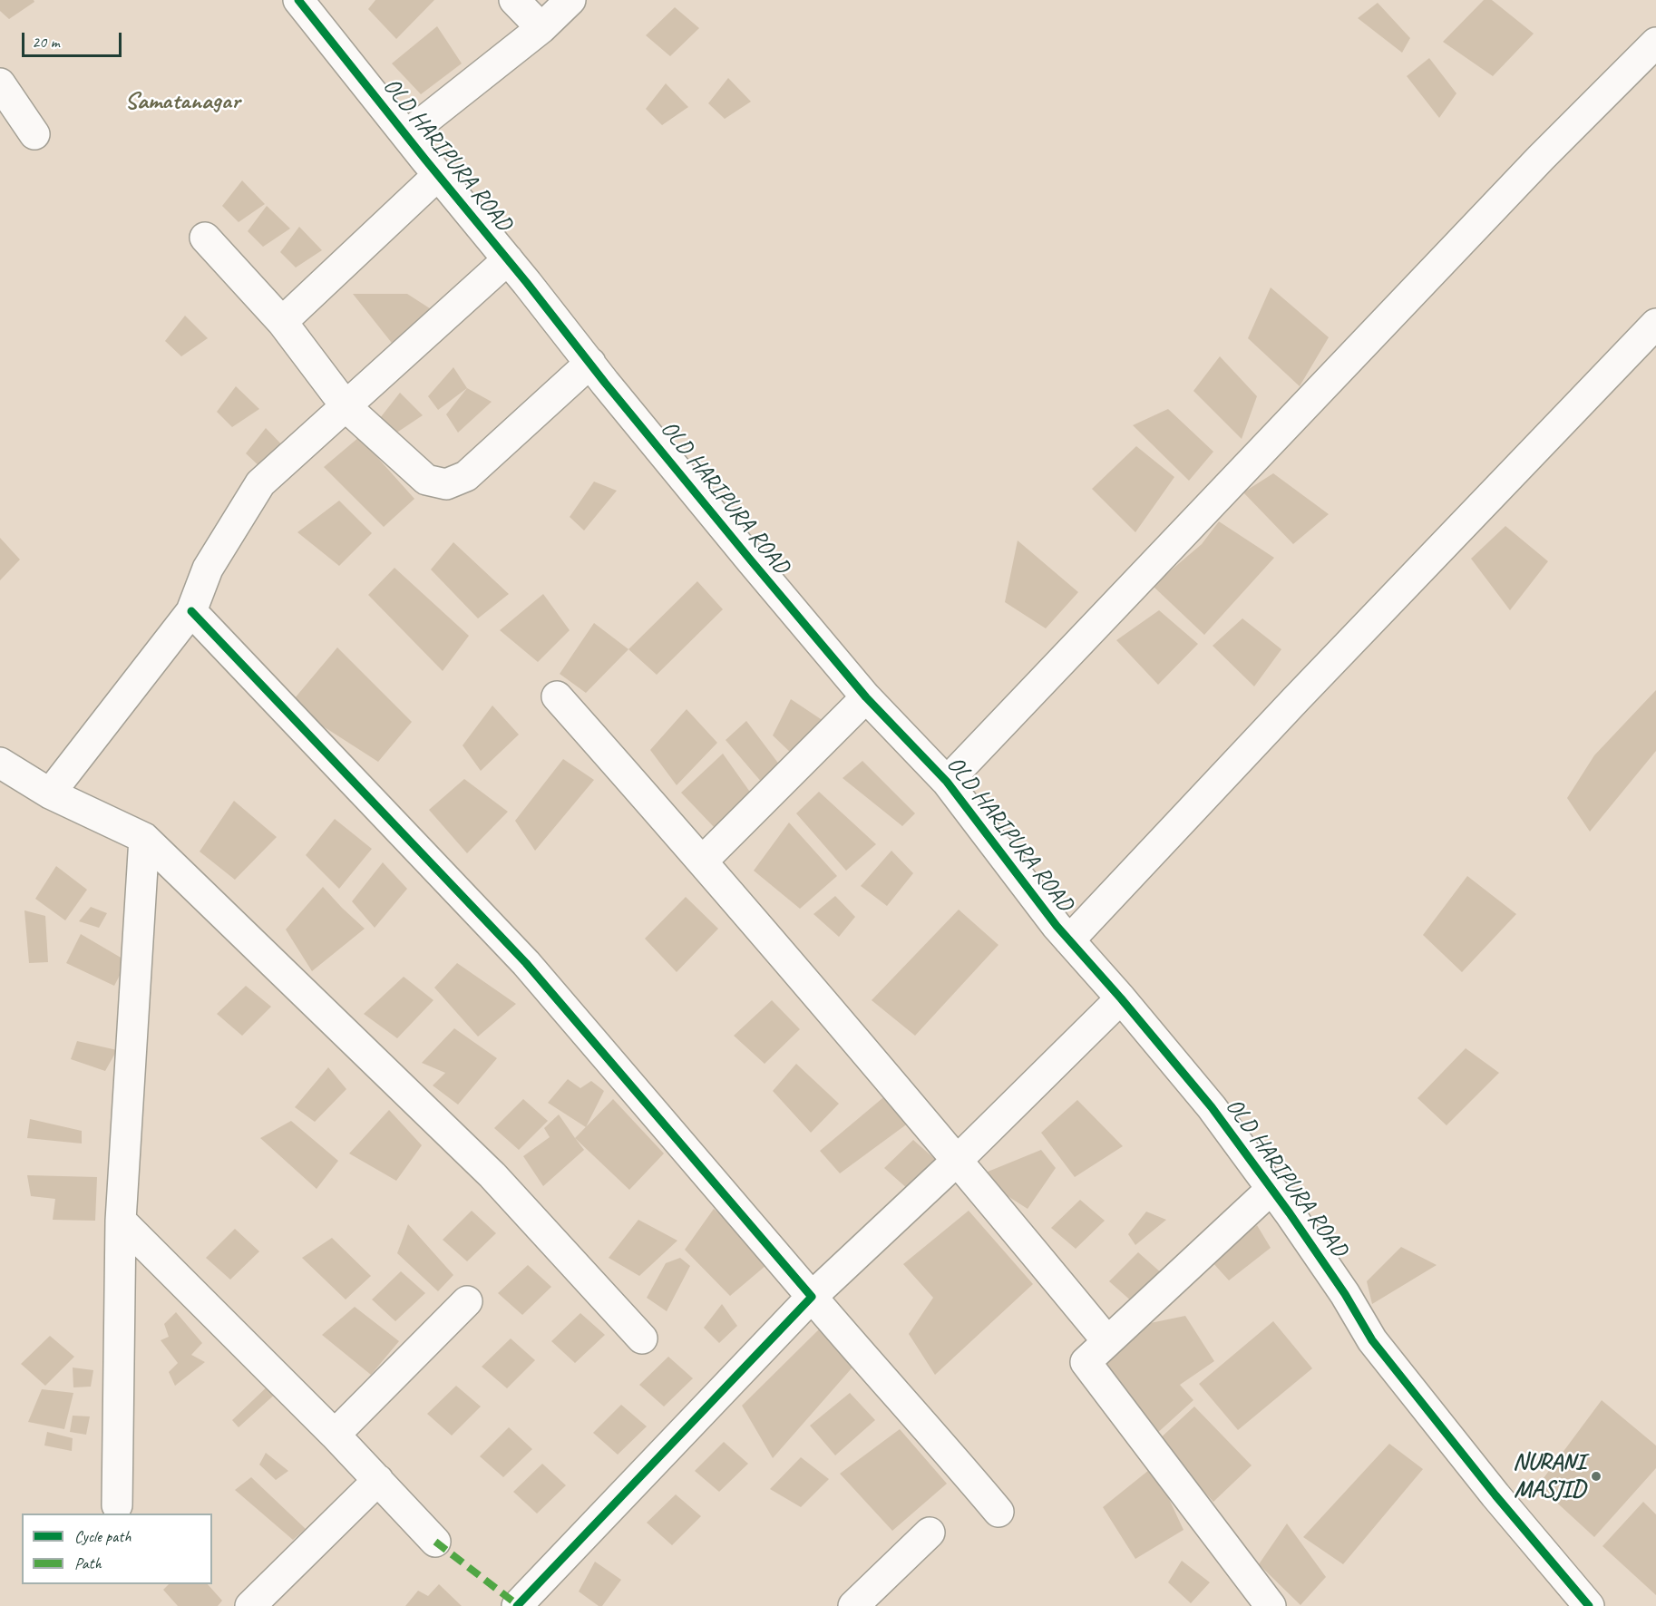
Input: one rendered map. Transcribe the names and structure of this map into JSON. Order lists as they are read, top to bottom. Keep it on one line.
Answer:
{"streets":{"street":["OLD HARIPURA ROAD"]},"districts":["Samatanagar"],"places":["NURANI MASJID"],"legend":["Cycle path","Path"],"scale_bar":"20 m"}
